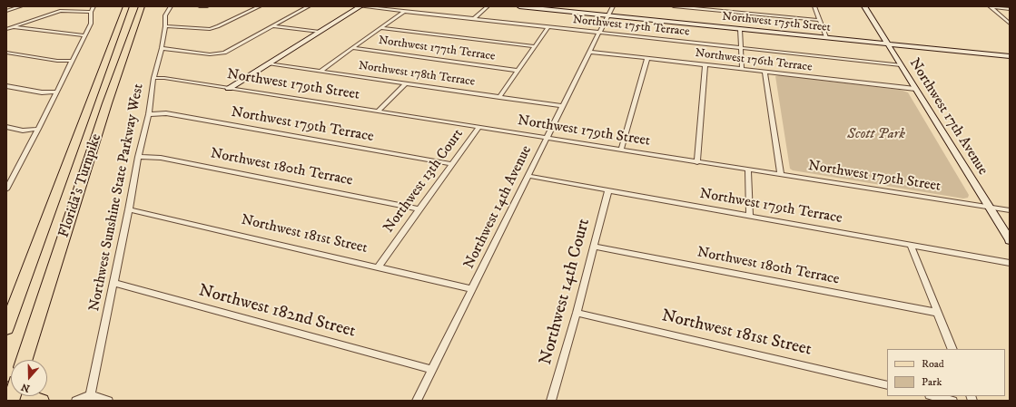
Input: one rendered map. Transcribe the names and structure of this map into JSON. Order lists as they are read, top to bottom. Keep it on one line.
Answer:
{"streets":{"highway":["Florida's Turnpike"],"street":["Northwest 175th Street","Northwest 175th Terrace","Northwest 177th Terrace","Northwest 176th Terrace","Northwest 178th Terrace","Northwest 179th Street","Northwest 17th Avenue","Northwest 179th Terrace","Northwest 180th Terrace","Northwest 13th Court","Northwest Sunshine State Parkway West","Northwest 14th Avenue","Northwest 181st Street","Northwest 14th Court","Northwest 182nd Street"]},"crossings":[["Northwest 175th Street","Northwest 17th Avenue"],["Northwest 175th Street","Northwest 14th Avenue"],["Northwest 175th Terrace","Northwest 17th Avenue"],["Northwest 175th Terrace","Northwest 14th Avenue"],["Northwest 176th Terrace","Northwest 17th Avenue"],["Northwest 176th Terrace","Northwest 14th Avenue"],["Northwest 178th Terrace","Northwest 14th Avenue"],["Northwest 179th Street","Northwest 17th Avenue"],["Northwest 179th Street","Northwest 13th Court"],["Northwest 179th Street","Northwest Sunshine State Parkway West"],["Northwest 179th Street","Northwest 14th Avenue"],["Northwest 179th Terrace","Northwest 13th Court"],["Northwest 179th Terrace","Northwest Sunshine State Parkway West"],["Northwest 179th Terrace","Northwest 14th Avenue"],["Northwest 179th Terrace","Northwest 14th Court"],["Northwest 180th Terrace","Northwest 13th Court"],["Northwest 180th Terrace","Northwest Sunshine State Parkway West"],["Northwest 180th Terrace","Northwest 14th Court"],["Northwest 13th Court","Northwest 181st Street"],["Northwest Sunshine State Parkway West","Northwest 181st Street"],["Northwest Sunshine State Parkway West","Northwest 182nd Street"],["Northwest 14th Avenue","Northwest 181st Street"],["Northwest 14th Avenue","Northwest 182nd Street"],["Northwest 181st Street","Northwest 14th Court"]],"parks":["Scott Park"],"legend":["Road","Park"],"north":"bottom"}
